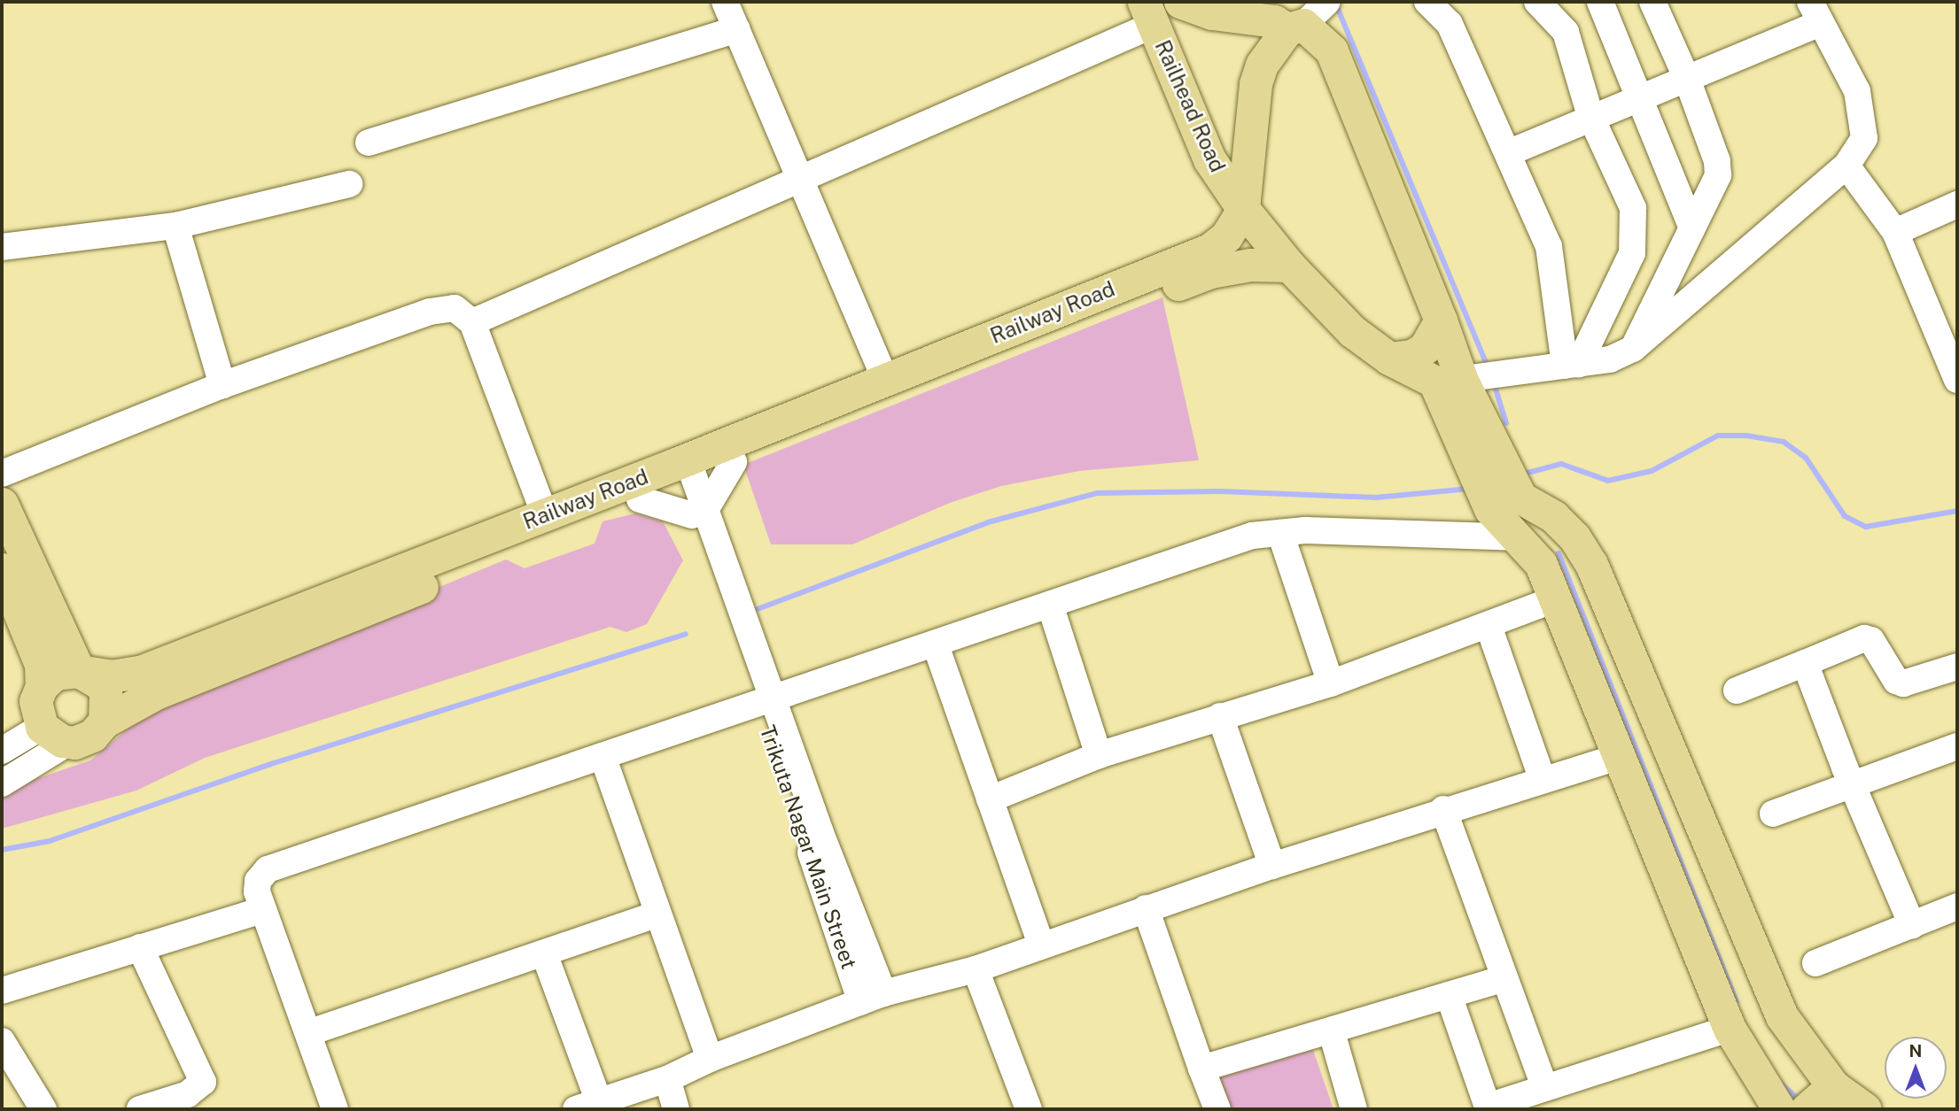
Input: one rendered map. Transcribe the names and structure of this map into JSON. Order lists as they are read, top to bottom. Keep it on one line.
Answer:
{"streets":{"main road":["Railhead Road","Railway Road"],"street":["Trikuta Nagar Main Street"]},"crossings":[["Railhead Road","Railway Road"],["Railway Road","Trikuta Nagar Main Street"]],"north":"top"}
